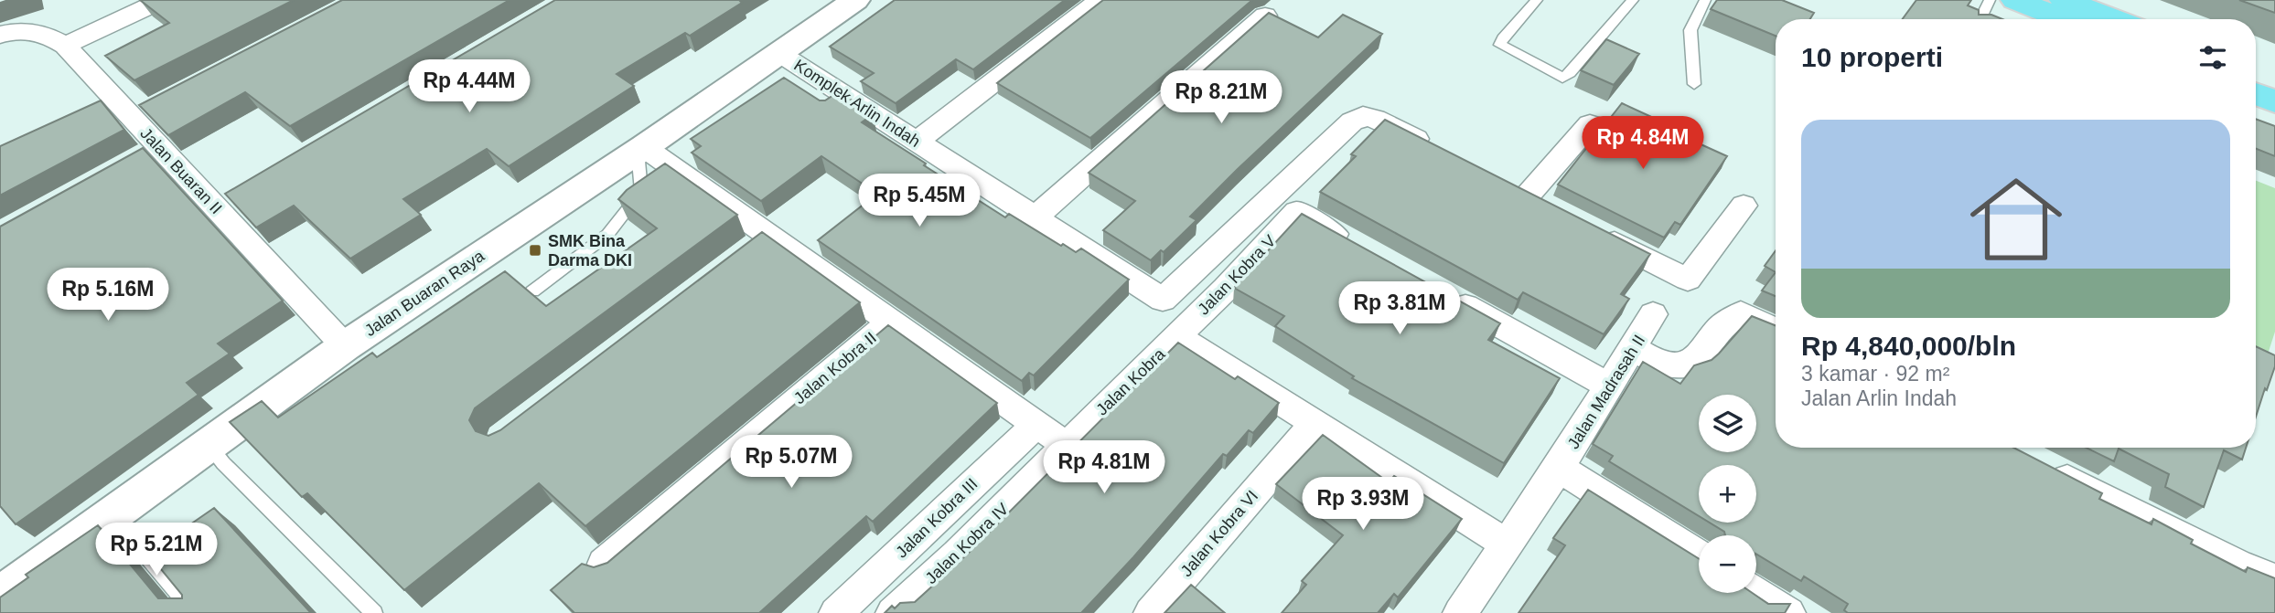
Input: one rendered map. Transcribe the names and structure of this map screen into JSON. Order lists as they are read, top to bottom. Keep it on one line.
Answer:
{"streets":{"street":["Komplek Arlin Indah","Jalan Buaran II","Jalan Kobra V","Jalan Buaran Raya","Jalan Kobra II","Jalan Kobra","Jalan Madrasah II","Jalan Kobra III","Jalan Kobra VI","Jalan Kobra IV"]},"crossings":[["Komplek Arlin Indah","Jalan Buaran Raya"],["Jalan Buaran II","Jalan Buaran Raya"],["Jalan Kobra V","Jalan Kobra"],["Jalan Kobra","Jalan Madrasah II"],["Jalan Kobra","Jalan Kobra VI"],["Jalan Kobra","Jalan Kobra IV"]],"places":{"transit":["SMK Bina Darma DKI"]},"page":{"heading":"10 properti","price":["Rp 4.44M","Rp 8.21M","Rp 4.84M","Rp 5.45M","Rp 5.16M","Rp 3.81M","Rp 5.07M","Rp 4.81M","Rp 3.93M","Rp 5.21M"],"list":[{"name":"Rp 4,840,000/bln","note":"3 kamar · 92 m² · Jalan Arlin Indah"}],"map_buttons":["+","−"]}}
